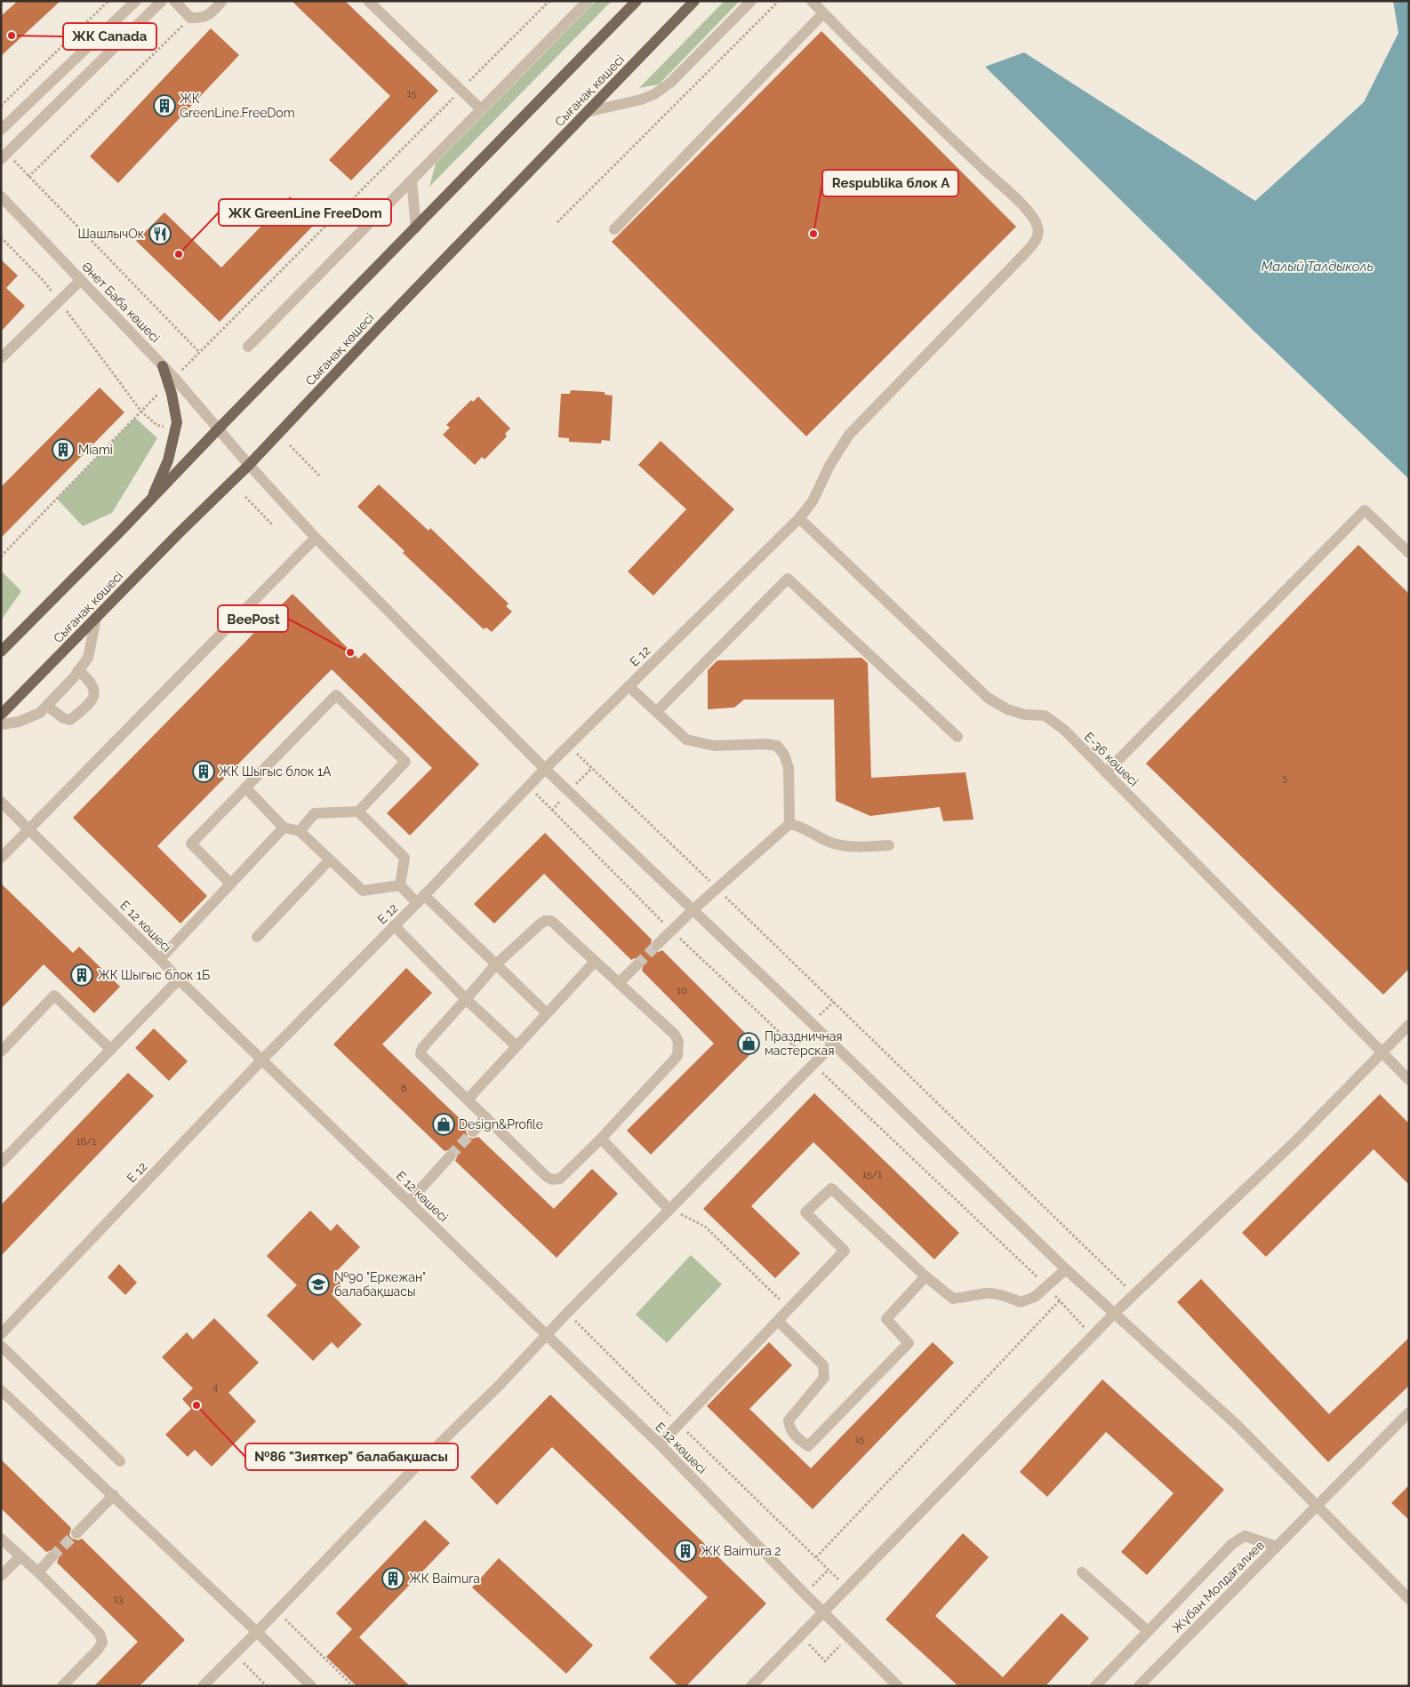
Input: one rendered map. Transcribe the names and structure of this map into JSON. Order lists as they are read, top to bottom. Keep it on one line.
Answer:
{"streets":{"main road":["Сығанақ көшесі"],"street":["Әнет Баба көшесі","E 12","Е-36 көшесі","Е 12 көшесі","Жұбан Молдағалиев"]},"crossings":[["E 12","Е-36 көшесі"],["E 12","Е 12 көшесі"]],"water":["Малый Талдыколь"],"places":{"other":["ЖК Canada","Respublika блок А","ЖК GreenLine FreeDom","BeePost","№86 \"Зияткер\" балабақшасы"],"building":["ЖК GreenLine.FreeDom","Miami","ЖК Шыгыс блок 1А","ЖК Шыгыс блок 1Б","ЖК Baimura 2","ЖК Baimura"],"restaurant":["ШашлычОк"],"shop":["Праздничная мастерская","Design&Profile"],"school or university":["№90 \"Еркежан\" балабақшасы"]},"house_numbers":["15","5","10","8","16/1","15/1","4","15","13"]}
